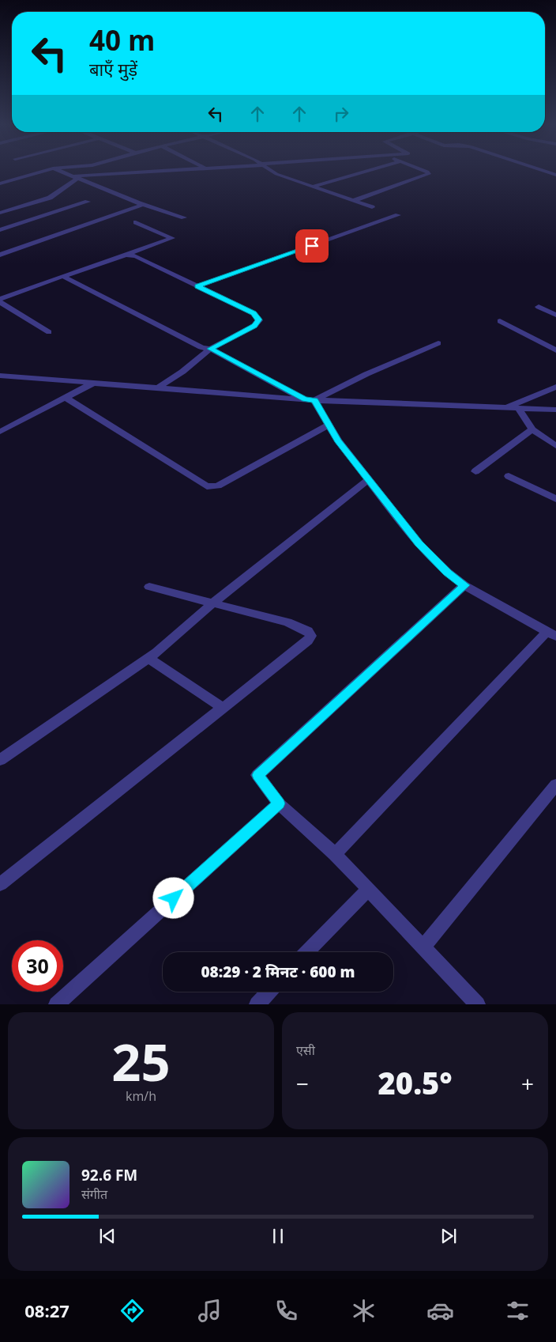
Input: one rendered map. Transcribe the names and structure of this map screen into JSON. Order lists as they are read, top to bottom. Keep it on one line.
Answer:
{"page":{"turn":["40 m","बाएँ मुड़ें"],"limit":"30","trip":"08:29 · 2 मिनट · 600 m","tile":[["25","km/h"],"एसी"],"heat":["−","20.5°","+"],"song":["92.6 FM","संगीत"],"tabs":"08:27"}}
